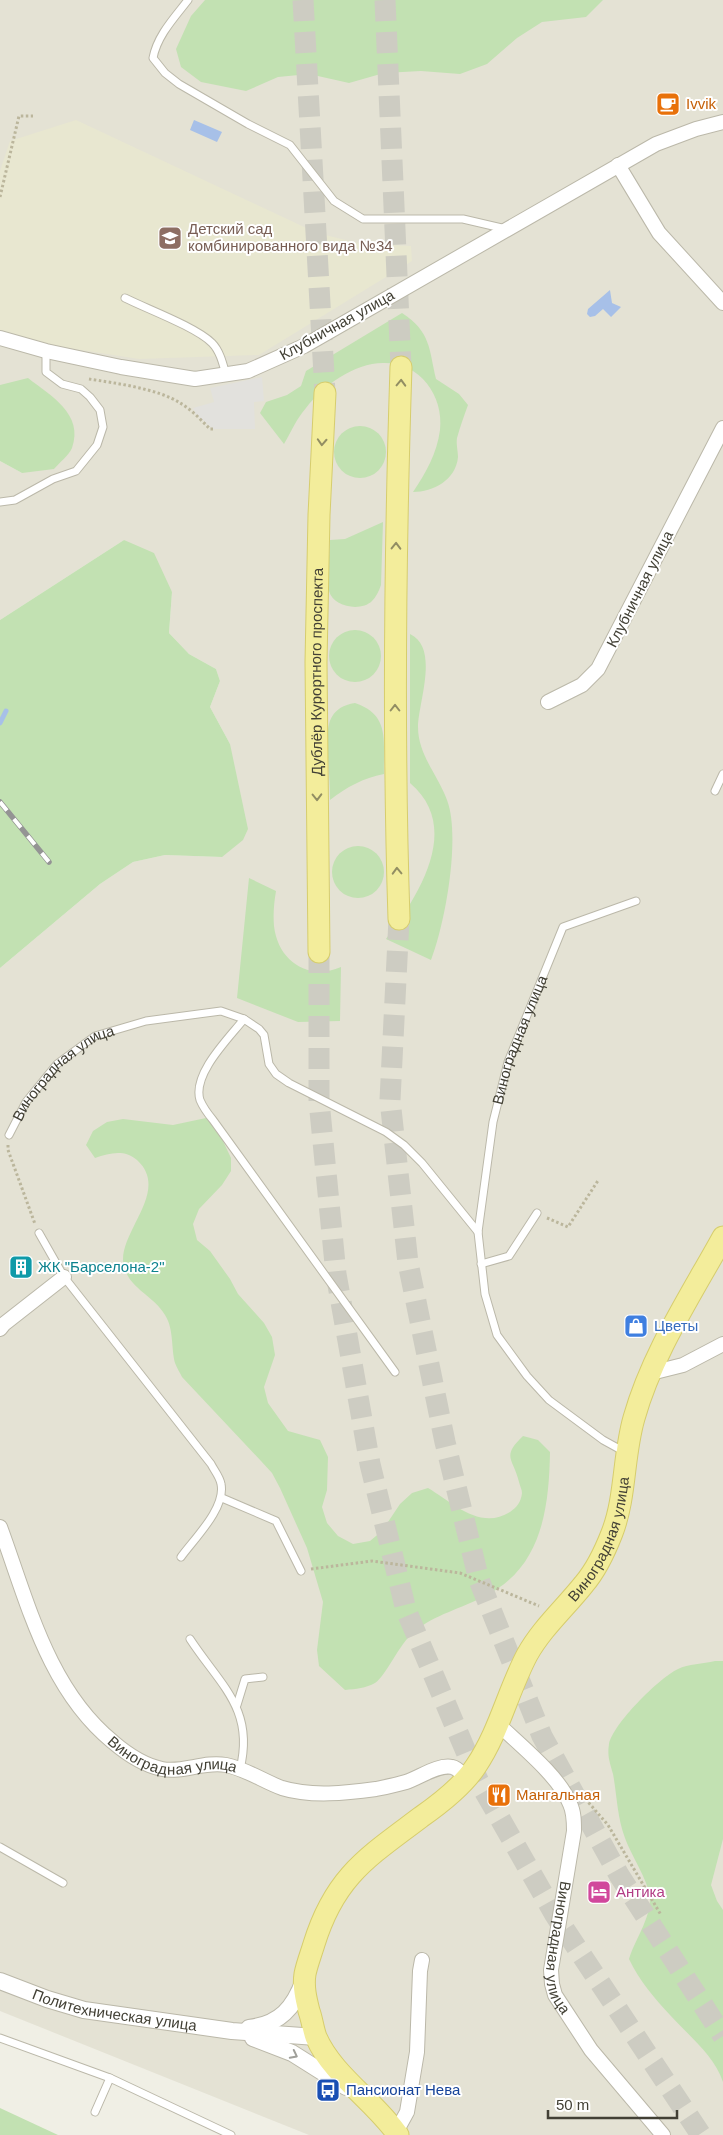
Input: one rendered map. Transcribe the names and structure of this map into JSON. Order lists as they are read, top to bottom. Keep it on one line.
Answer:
{"streets":{"main road":["Дублёр Курортного проспекта","Виноградная улица"],"street":["Клубничная улица","Политехническая улица"]},"places":{"cafe":["Ivvik"],"school or university":["Детский сад комбинированного вида №34"],"building":["ЖК \"Барселона-2\""],"shop":["Цветы"],"restaurant":["Мангальная"],"hotel":["Антика"],"bus stop":["Пансионат Нева"]},"scale_bar":"50 m"}
